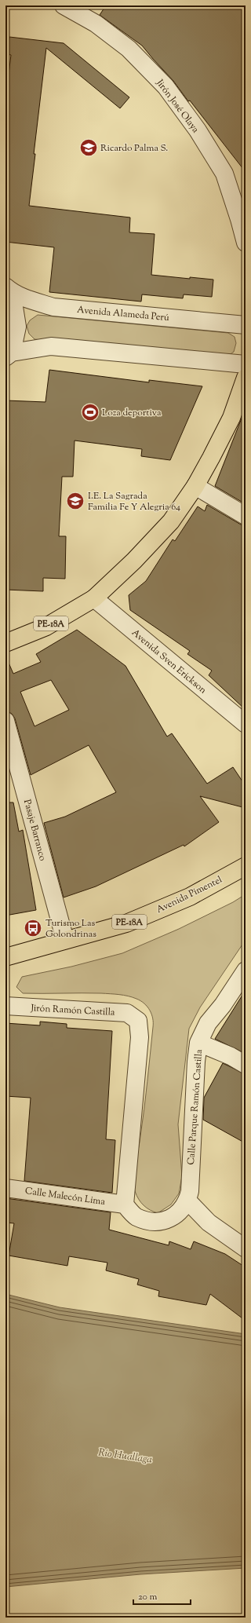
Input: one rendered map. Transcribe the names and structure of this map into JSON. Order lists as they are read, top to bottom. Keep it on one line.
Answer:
{"streets":{"highway":["PE-18A","Avenida Pimentel"],"street":["Jirón José Olaya","Avenida Alameda Perú","Avenida Sven Erickson","Pasaje Barranco","Jirón Ramón Castilla","Calle Parque Ramón Castilla","Calle Malecón Lima"]},"crossings":[["PE-18A","Avenida Sven Erickson"],["Pasaje Barranco","Avenida Pimentel"],["Jirón Ramón Castilla","Calle Malecón Lima"]],"water":["Río Huallaga"],"places":{"school or university":["Ricardo Palma S.","I.E. La Sagrada Familia Fe Y Alegria 64"],"sports":["Loza deportiva"],"bus stop":["Turismo Las Golondrinas"]},"scale_bar":"20 m"}
